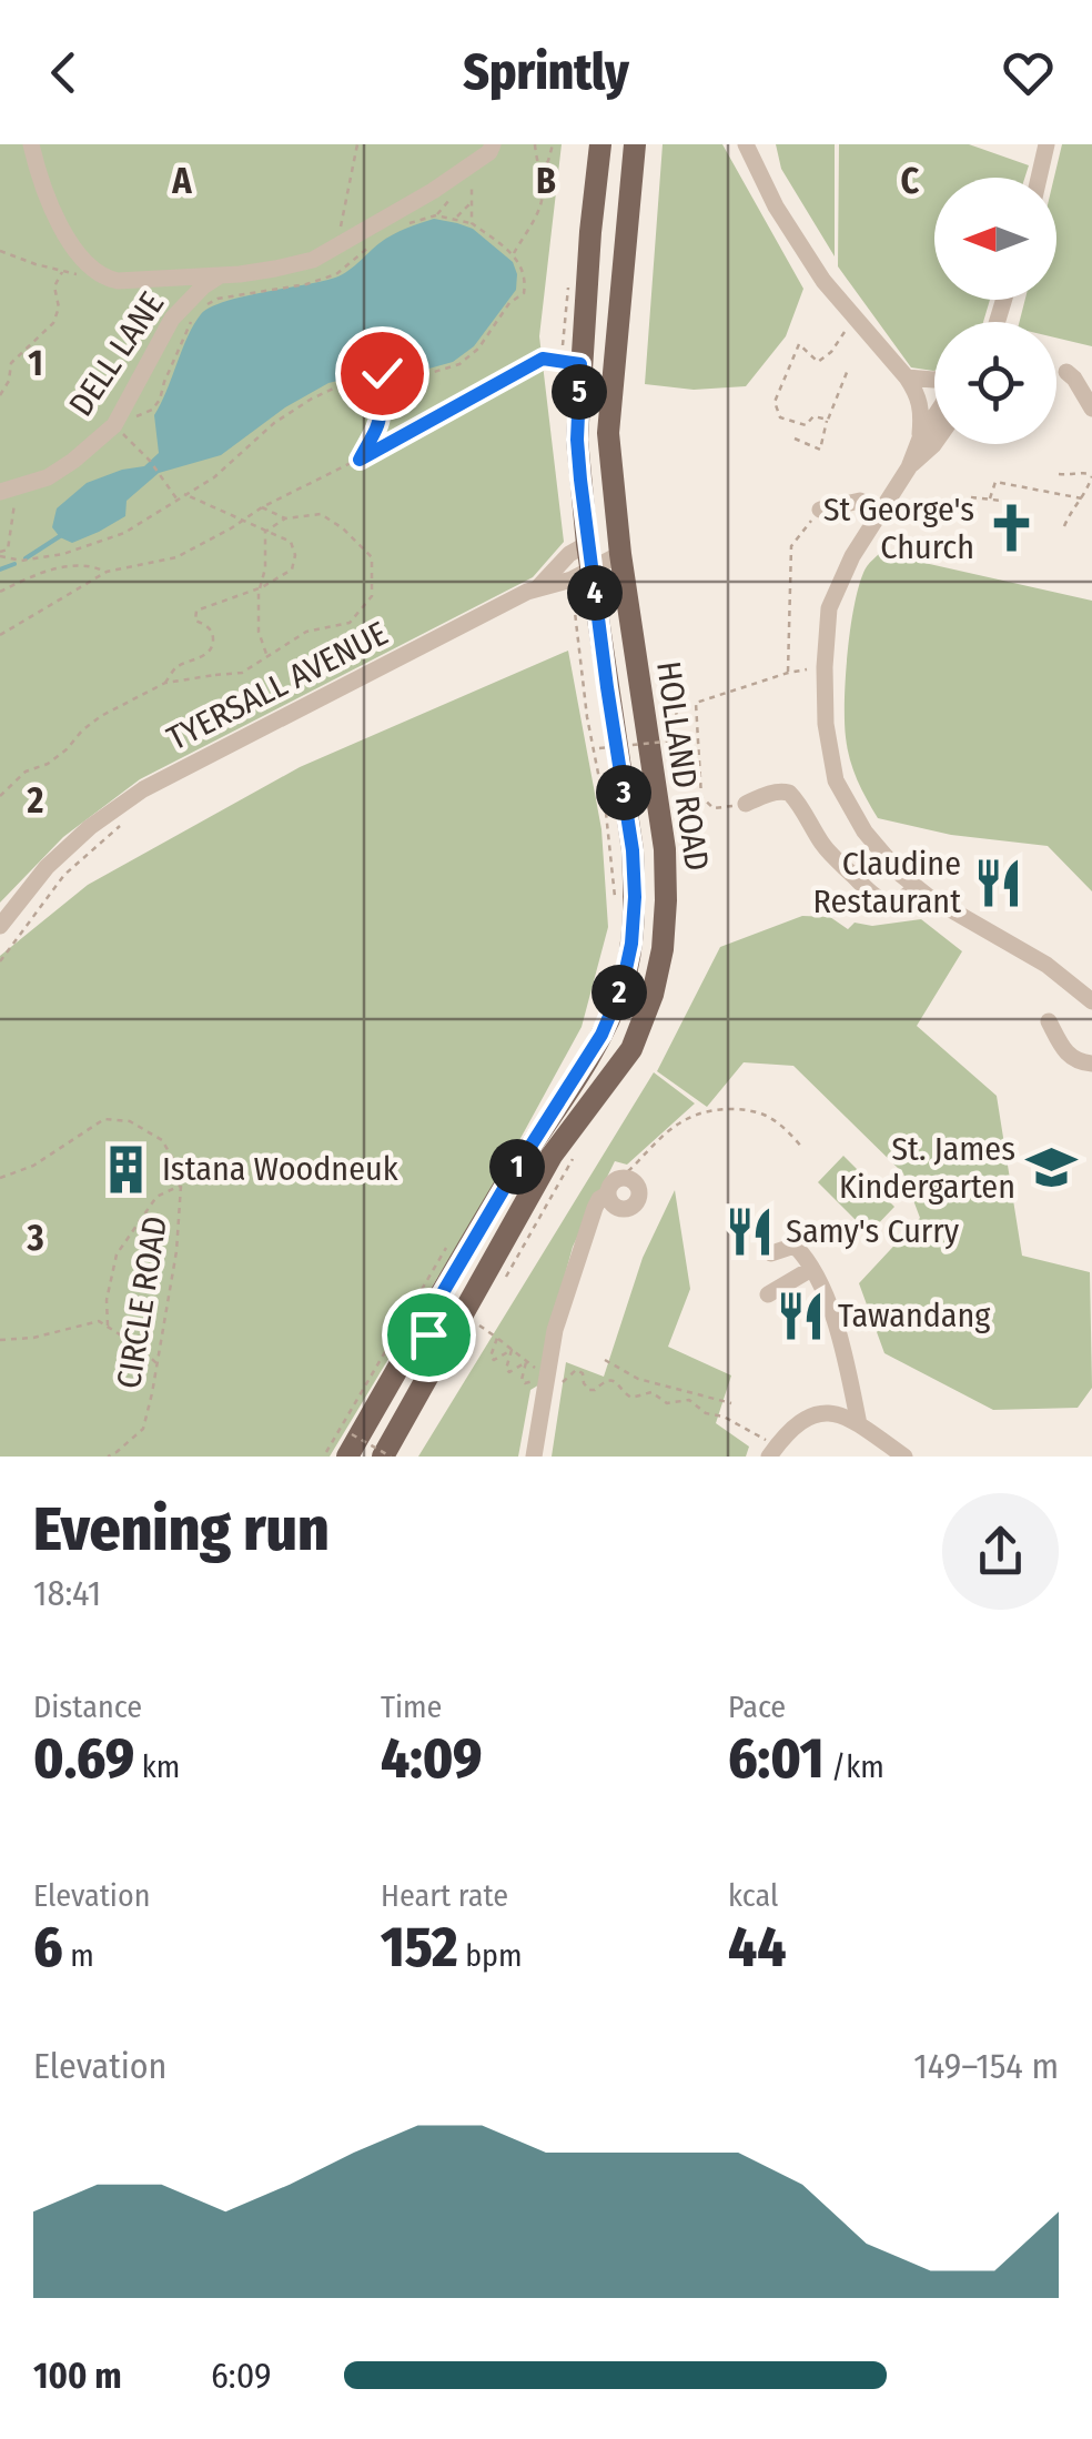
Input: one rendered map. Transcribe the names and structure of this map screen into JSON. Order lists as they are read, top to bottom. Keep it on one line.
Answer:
{"streets":{"main road":["HOLLAND ROAD"],"street":["DELL LANE","TYERSALL AVENUE"],"path":["CIRCLE ROAD"]},"crossings":[["TYERSALL AVENUE","HOLLAND ROAD"]],"places":{"church":["St George's Church"],"restaurant":["Claudine Restaurant","Samy's Curry","Tawandang"],"school or university":["St. James Kindergarten"],"building":["Istana Woodneuk"]},"north":"left","page":{"header":"Sprintly","pins":["5","4","3","2","1"],"heading":["Evening run","18:41"],"stats":[["Distance","0.69 km"],["Time","4:09"],["Pace","6:01 /km"],["Elevation","6 m"],["Heart rate","152 bpm"],["kcal","44"]],"chart":["Elevation","149–154 m"],"list":[{"name":"100 m","note":"6:09"}]},"grid":{"columns":["A","B","C"],"rows":["1","2","3"]}}
